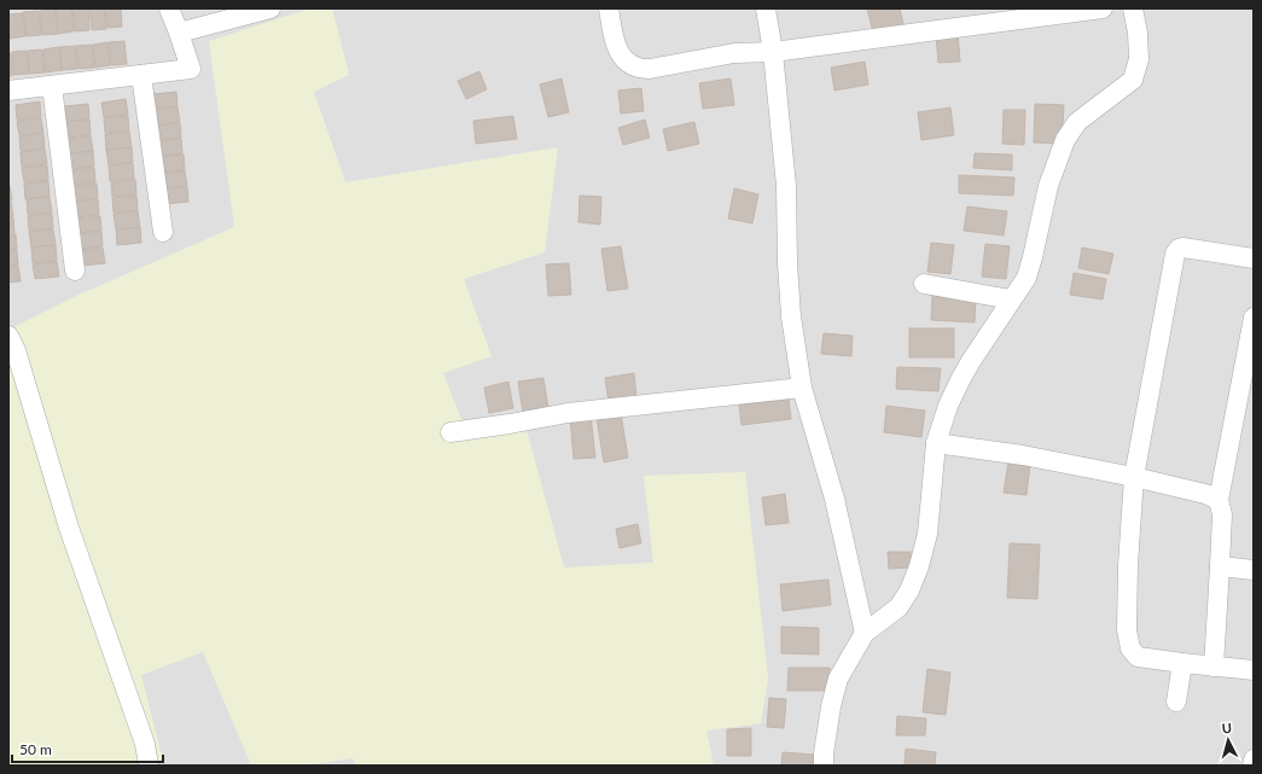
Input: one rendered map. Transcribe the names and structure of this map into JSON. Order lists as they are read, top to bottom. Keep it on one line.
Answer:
{"scale_bar":"50 m","north":"top"}
